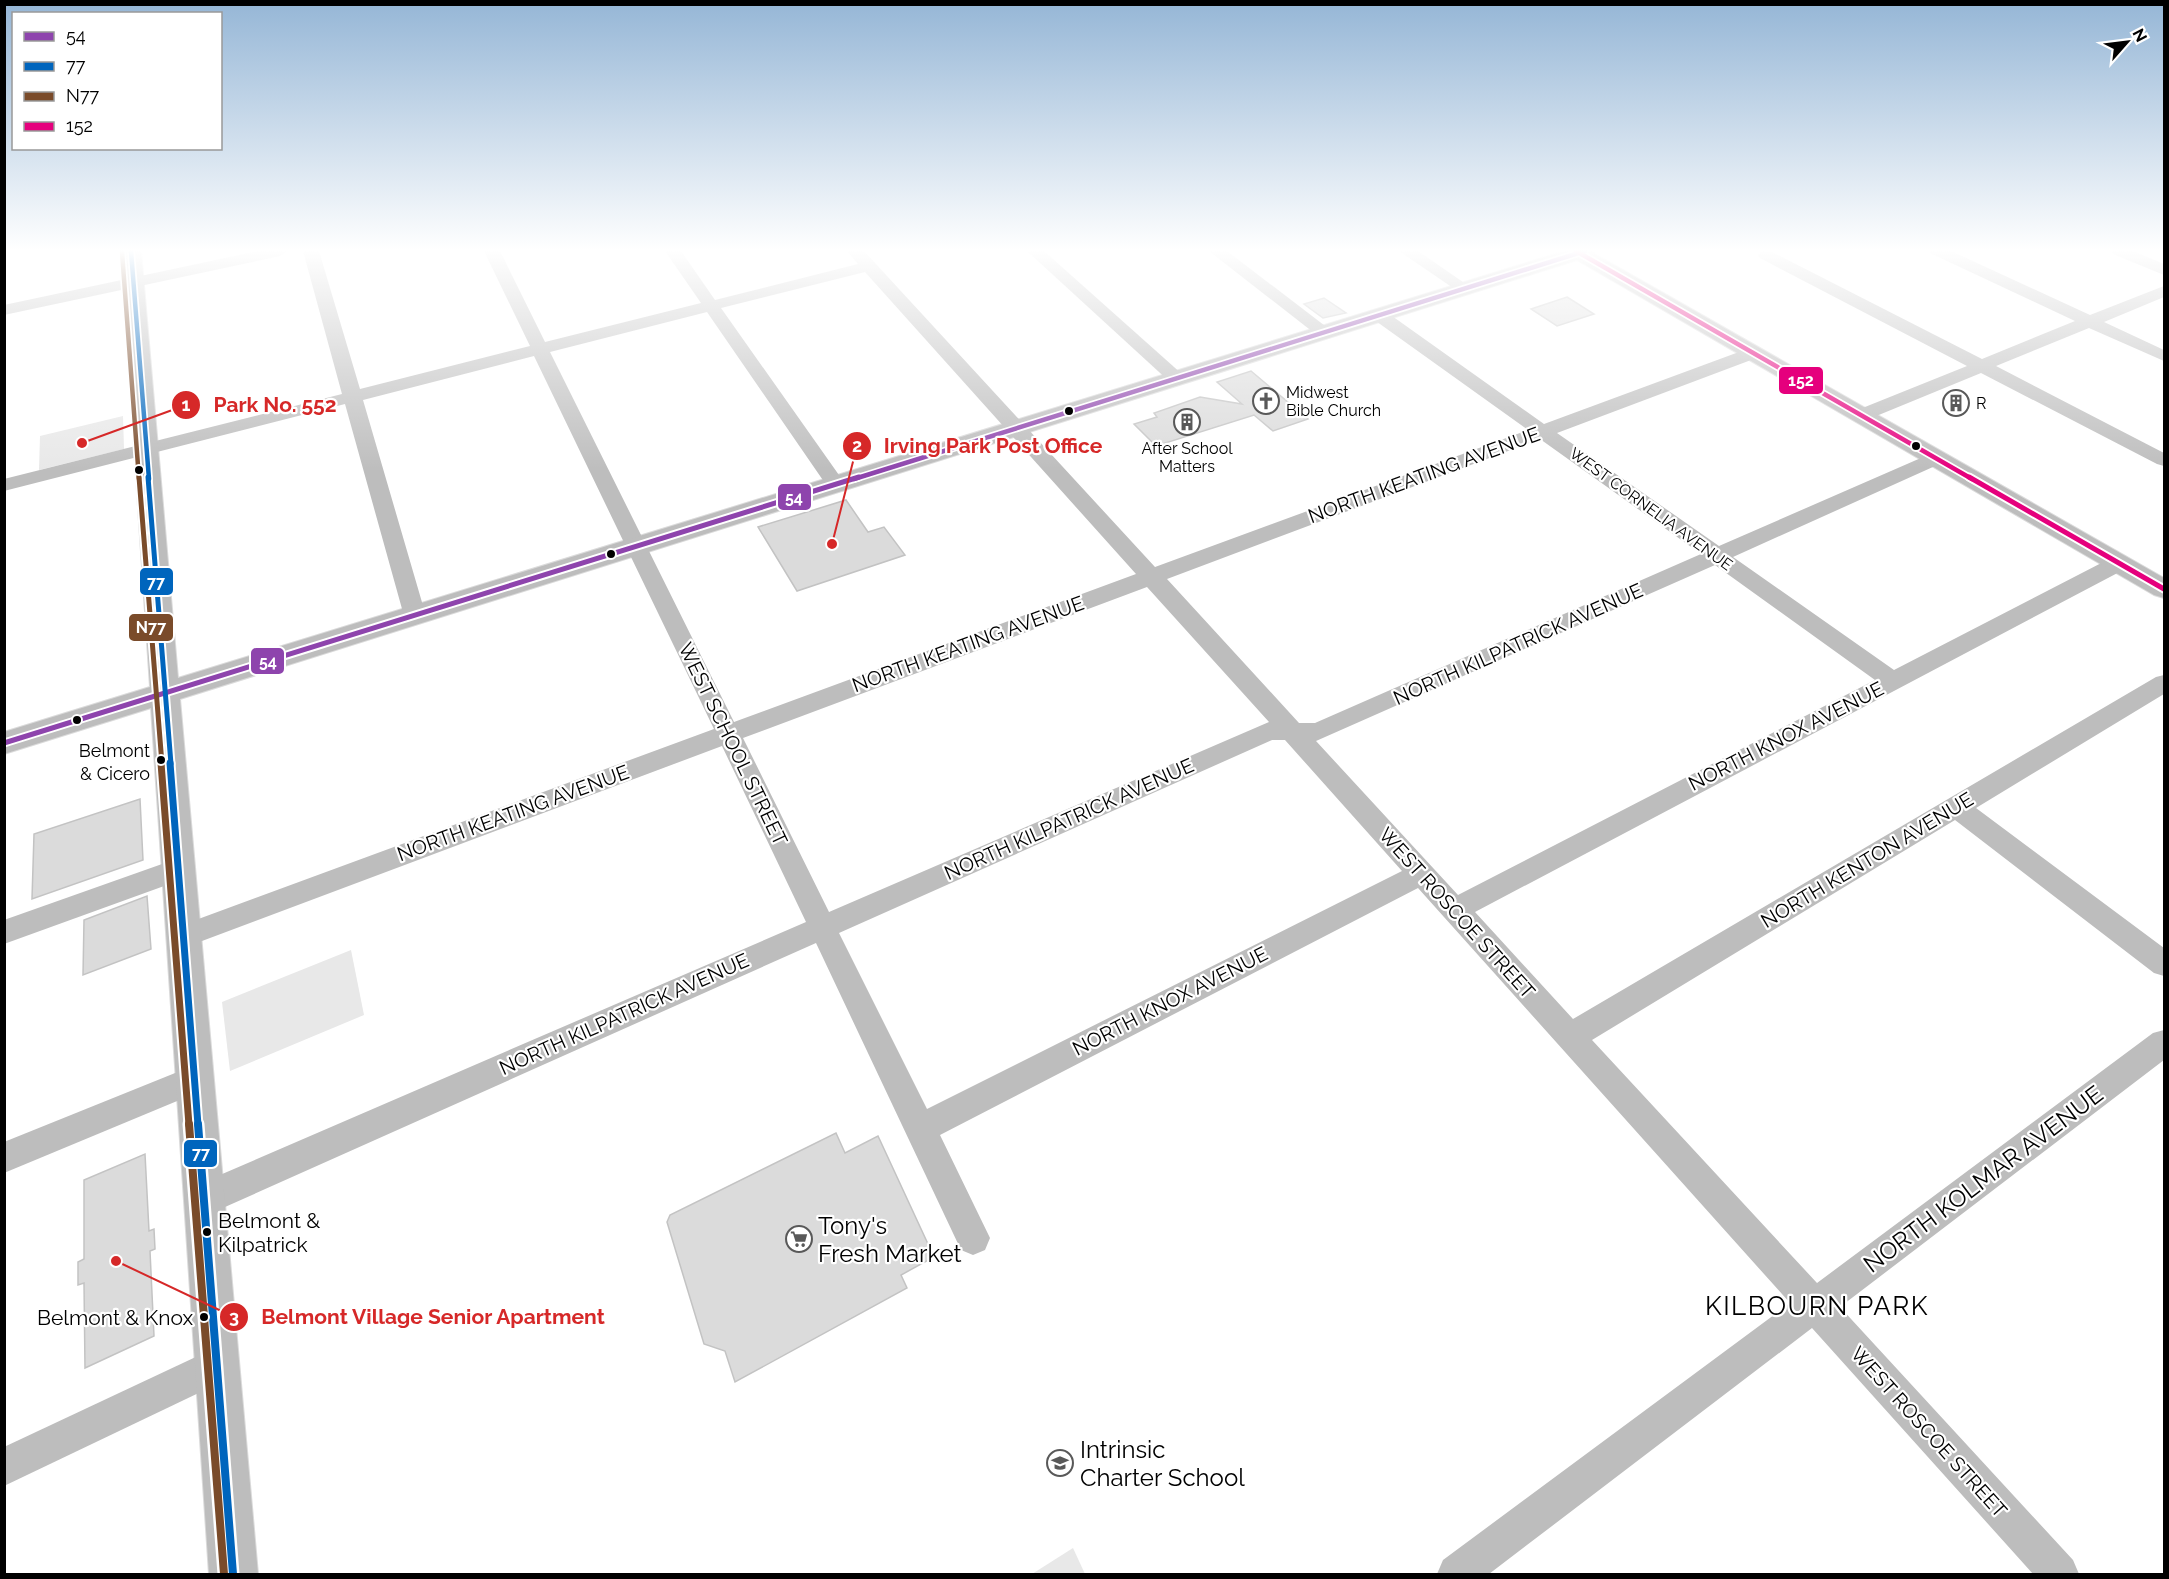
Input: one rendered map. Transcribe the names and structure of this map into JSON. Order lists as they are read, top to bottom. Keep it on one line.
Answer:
{"streets":{"street":["NORTH KEATING AVENUE","WEST CORNELIA AVENUE","NORTH KILPATRICK AVENUE","NORTH KNOX AVENUE","WEST SCHOOL STREET","NORTH KENTON AVENUE","WEST ROSCOE STREET","NORTH KOLMAR AVENUE"]},"crossings":[["NORTH KEATING AVENUE","WEST CORNELIA AVENUE"],["NORTH KEATING AVENUE","WEST SCHOOL STREET"],["NORTH KEATING AVENUE","WEST ROSCOE STREET"],["WEST CORNELIA AVENUE","NORTH KILPATRICK AVENUE"],["WEST CORNELIA AVENUE","NORTH KNOX AVENUE"],["NORTH KILPATRICK AVENUE","WEST SCHOOL STREET"],["NORTH KILPATRICK AVENUE","WEST ROSCOE STREET"],["NORTH KNOX AVENUE","WEST SCHOOL STREET"],["NORTH KNOX AVENUE","WEST ROSCOE STREET"],["NORTH KENTON AVENUE","WEST ROSCOE STREET"],["WEST ROSCOE STREET","NORTH KOLMAR AVENUE"]],"districts":["KILBOURN PARK"],"places":{"church":["Midwest Bible Church"],"building":["R","After School Matters"],"other":["Park No. 552","Irving Park Post Office","Belmont & Cicero","Belmont & Kilpatrick","Belmont Village Senior Apartment","Belmont & Knox"],"supermarket":["Tony's Fresh Market"],"school or university":["Intrinsic Charter School"]},"lines":["transit line 54","transit line 77","transit line N77","transit line 152"],"legend":["54","77","N77","152"],"north":"top right"}
